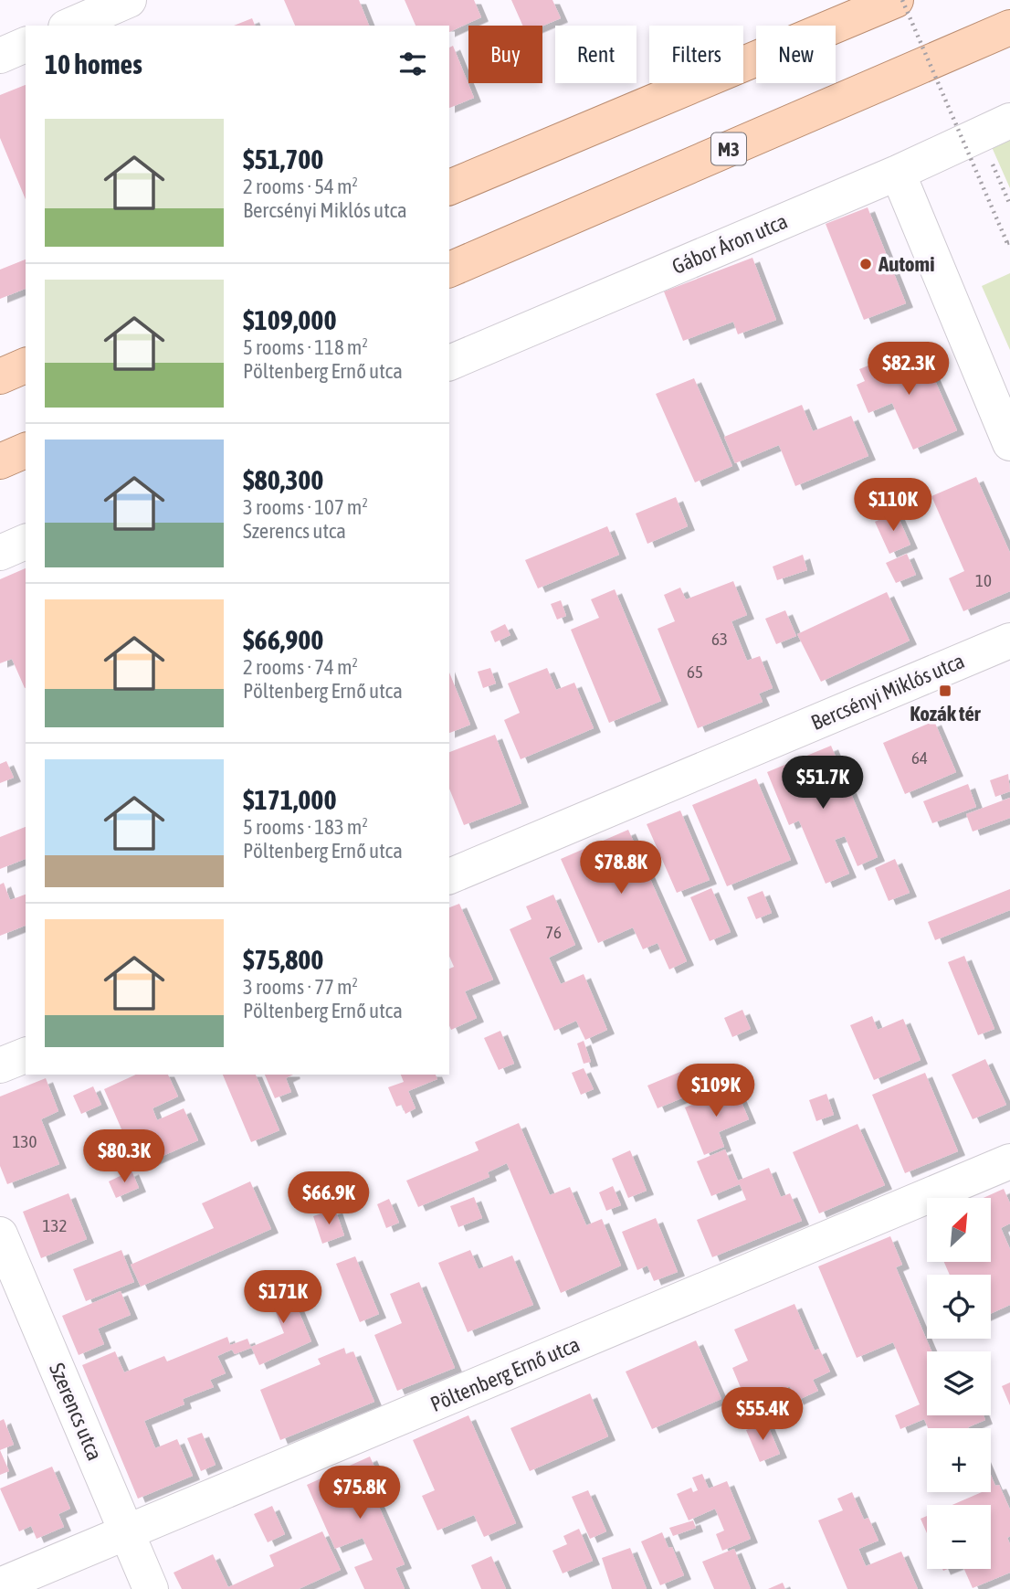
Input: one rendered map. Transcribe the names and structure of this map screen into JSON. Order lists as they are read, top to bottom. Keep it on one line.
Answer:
{"streets":{"main road":["M3"],"street":["Gábor Áron utca","Bercsényi Miklós utca","Pöltenberg Ernő utca","Szerencs utca"]},"crossings":[["Pöltenberg Ernő utca","Szerencs utca"]],"places":{"other":["Automi"],"transit":["Kozák tér"]},"house_numbers":["10","63","65","64","76","130","132"],"north":"top right","page":{"chip":["Buy","Rent","Filters","New"],"heading":"10 homes","list":[{"name":"$51,700","note":"2 rooms · 54 m² · Bercsényi Miklós utca"},{"name":"$109,000","note":"5 rooms · 118 m² · Pöltenberg Ernő utca"},{"name":"$80,300","note":"3 rooms · 107 m² · Szerencs utca"},{"name":"$66,900","note":"2 rooms · 74 m² · Pöltenberg Ernő utca"},{"name":"$171,000","note":"5 rooms · 183 m² · Pöltenberg Ernő utca"},{"name":"$75,800","note":"3 rooms · 77 m² · Pöltenberg Ernő utca"}],"price":["$82.3K","$110K","$51.7K","$78.8K","$109K","$80.3K","$66.9K","$171K","$55.4K","$75.8K"],"map_buttons":["+","−"]}}
